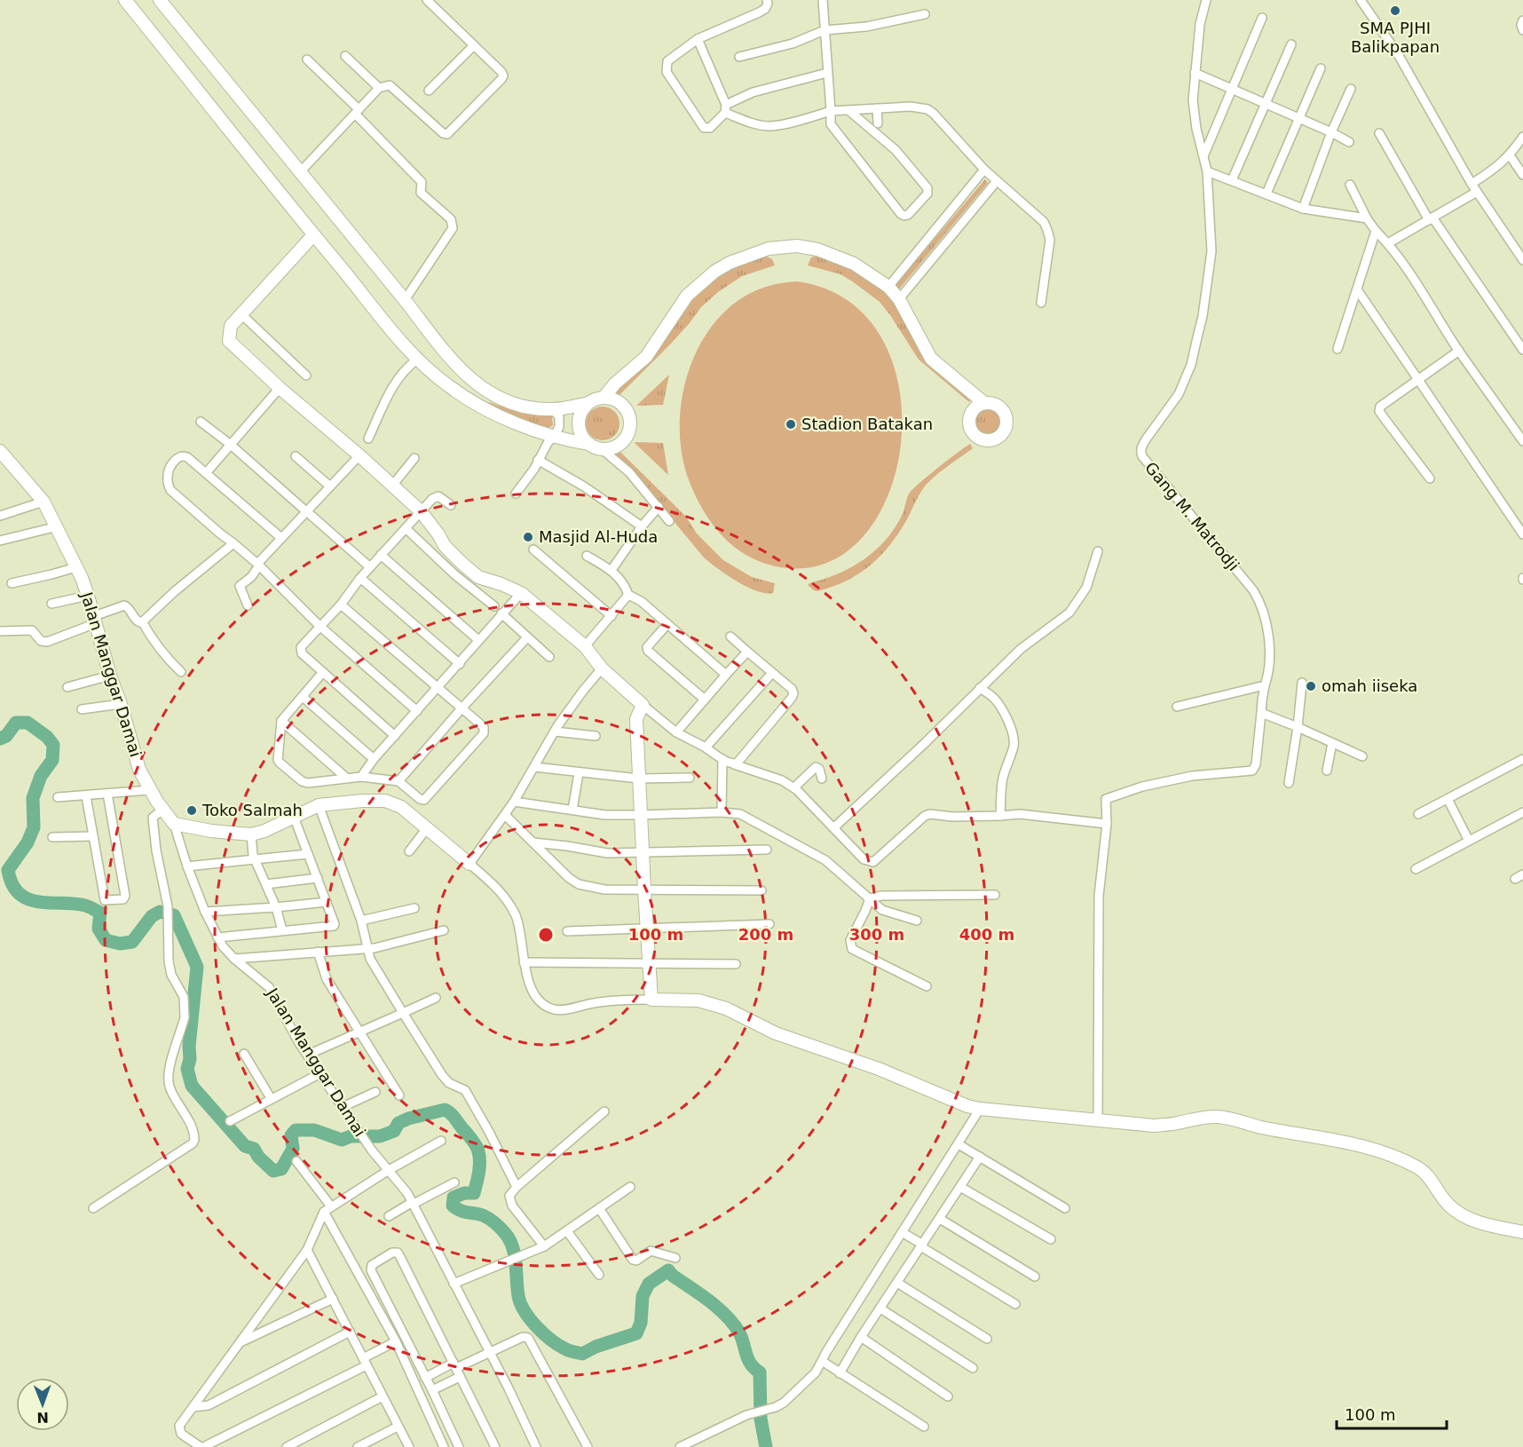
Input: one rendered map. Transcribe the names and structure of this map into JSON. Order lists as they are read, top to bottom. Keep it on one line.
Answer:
{"streets":{"street":["Gang M. Matrodji","Jalan Manggar Damai"]},"places":["SMA PJHI Balikpapan","Stadion Batakan","Masjid Al-Huda","omah iiseka","Toko Salmah"],"scale_bar":"100 m","north":"bottom","rings":["100 m","200 m","300 m","400 m"]}
